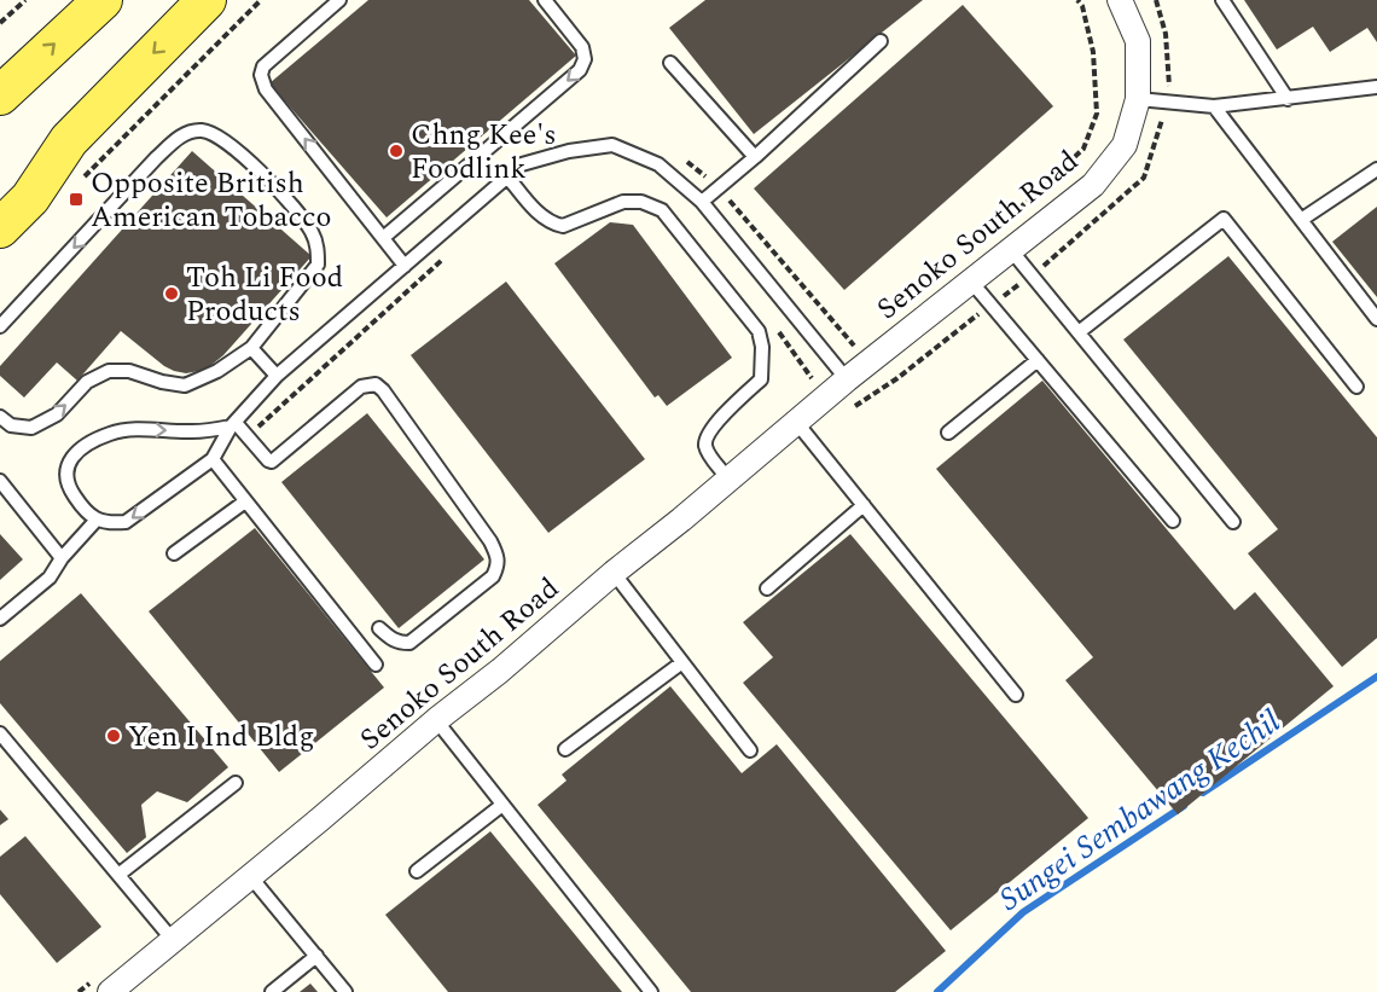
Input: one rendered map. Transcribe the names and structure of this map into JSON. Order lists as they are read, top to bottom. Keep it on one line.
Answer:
{"streets":{"street":["Senoko South Road"]},"water":["Sungei Sembawang Kechil"],"places":{"other":["Chng Kee's Foodlink","Toh Li Food Products","Yen I Ind Bldg"],"transit":["Opposite British American Tobacco"]}}
